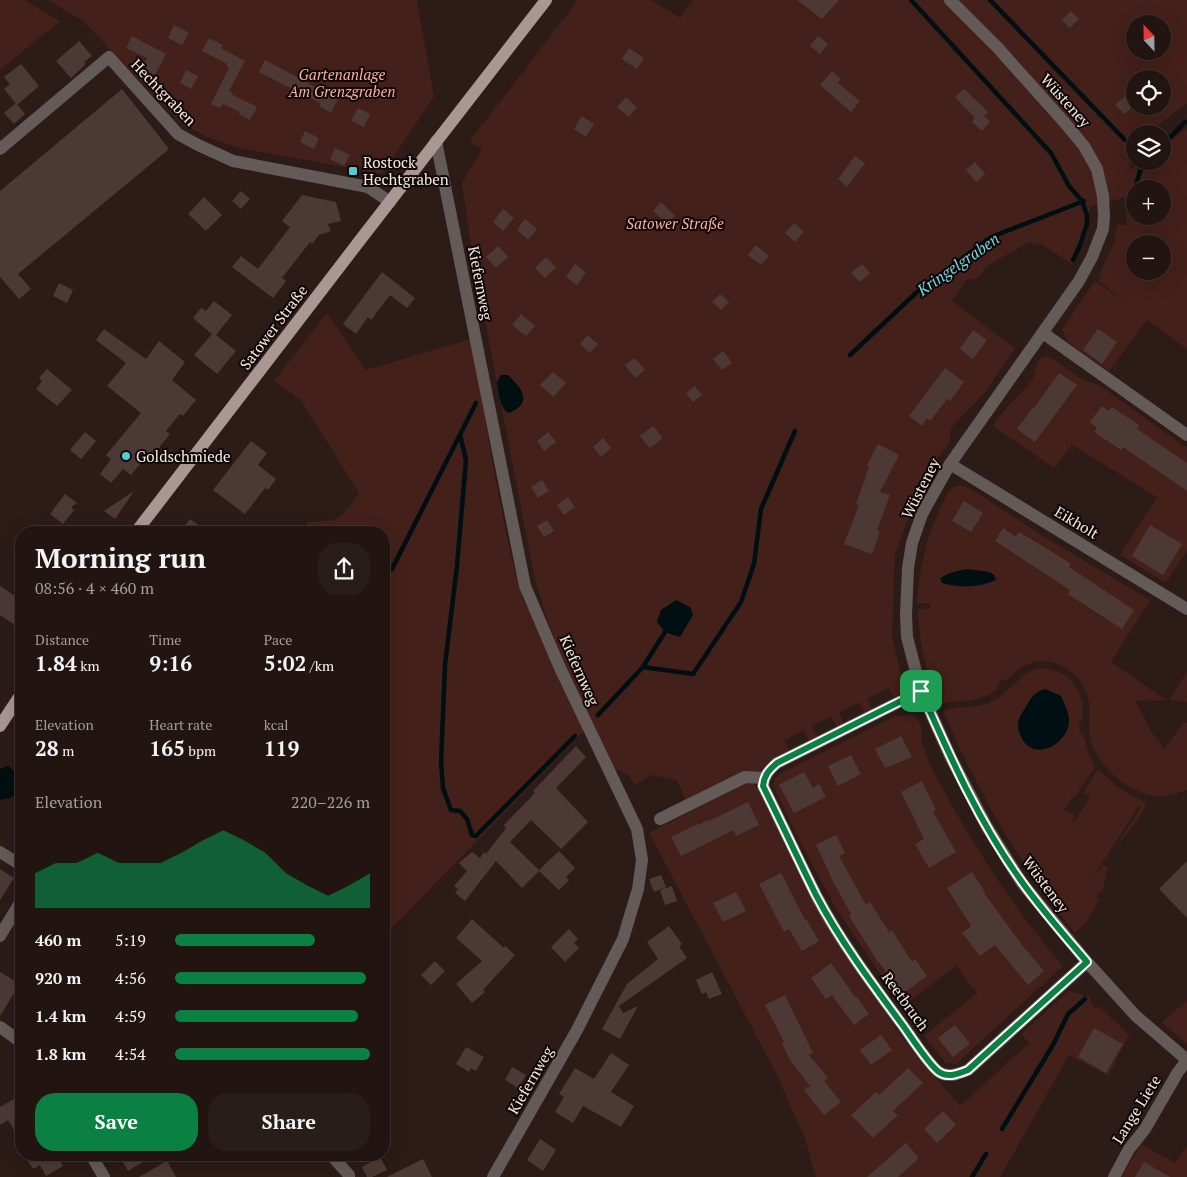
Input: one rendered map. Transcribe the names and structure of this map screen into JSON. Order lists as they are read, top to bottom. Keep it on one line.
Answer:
{"streets":{"main road":["Satower Straße"],"street":["Hechtgraben","Wüsteney","Kiefernweg","Eikholt","Reetbruch","Lange Liete"]},"crossings":[["Hechtgraben","Satower Straße"],["Wüsteney","Eikholt"],["Wüsteney","Reetbruch"],["Wüsteney","Lange Liete"],["Kiefernweg","Satower Straße"]],"water":["Kringelgraben"],"parks":["Gartenanlage Am Grenzgraben","Satower Straße"],"places":{"transit":["Rostock Hechtgraben"],"other":["Goldschmiede"]},"north":"top","page":{"map_buttons":["+","−"],"heading":["Morning run","08:56 · 4 × 460 m"],"stats":[["Distance","1.84 km"],["Time","9:16"],["Pace","5:02 /km"],["Elevation","28 m"],["Heart rate","165 bpm"],["kcal","119"]],"chart":["Elevation","220–226 m"],"list":[{"name":"460 m","note":"5:19"},{"name":"920 m","note":"4:56"},{"name":"1.4 km","note":"4:59"},{"name":"1.8 km","note":"4:54"}],"buttons":["Save","Share"]}}
